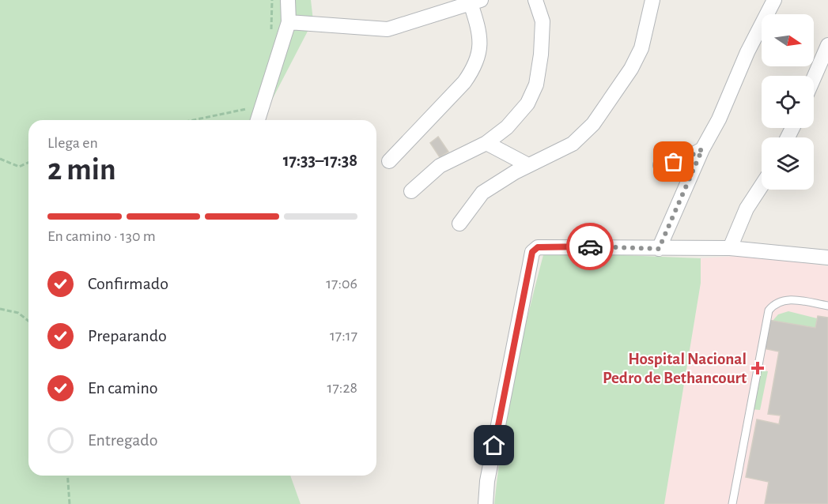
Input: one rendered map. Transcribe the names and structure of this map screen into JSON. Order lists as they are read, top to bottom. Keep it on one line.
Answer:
{"places":{"health":["Hospital Nacional Pedro de Bethancourt"]},"north":"right","page":{"heading":["2 min","Llega en","17:33–17:38"],"bar":"En camino · 130 m","list":[["Confirmado","17:06"],["Preparando","17:17"],["En camino","17:28"],"Entregado"]}}
